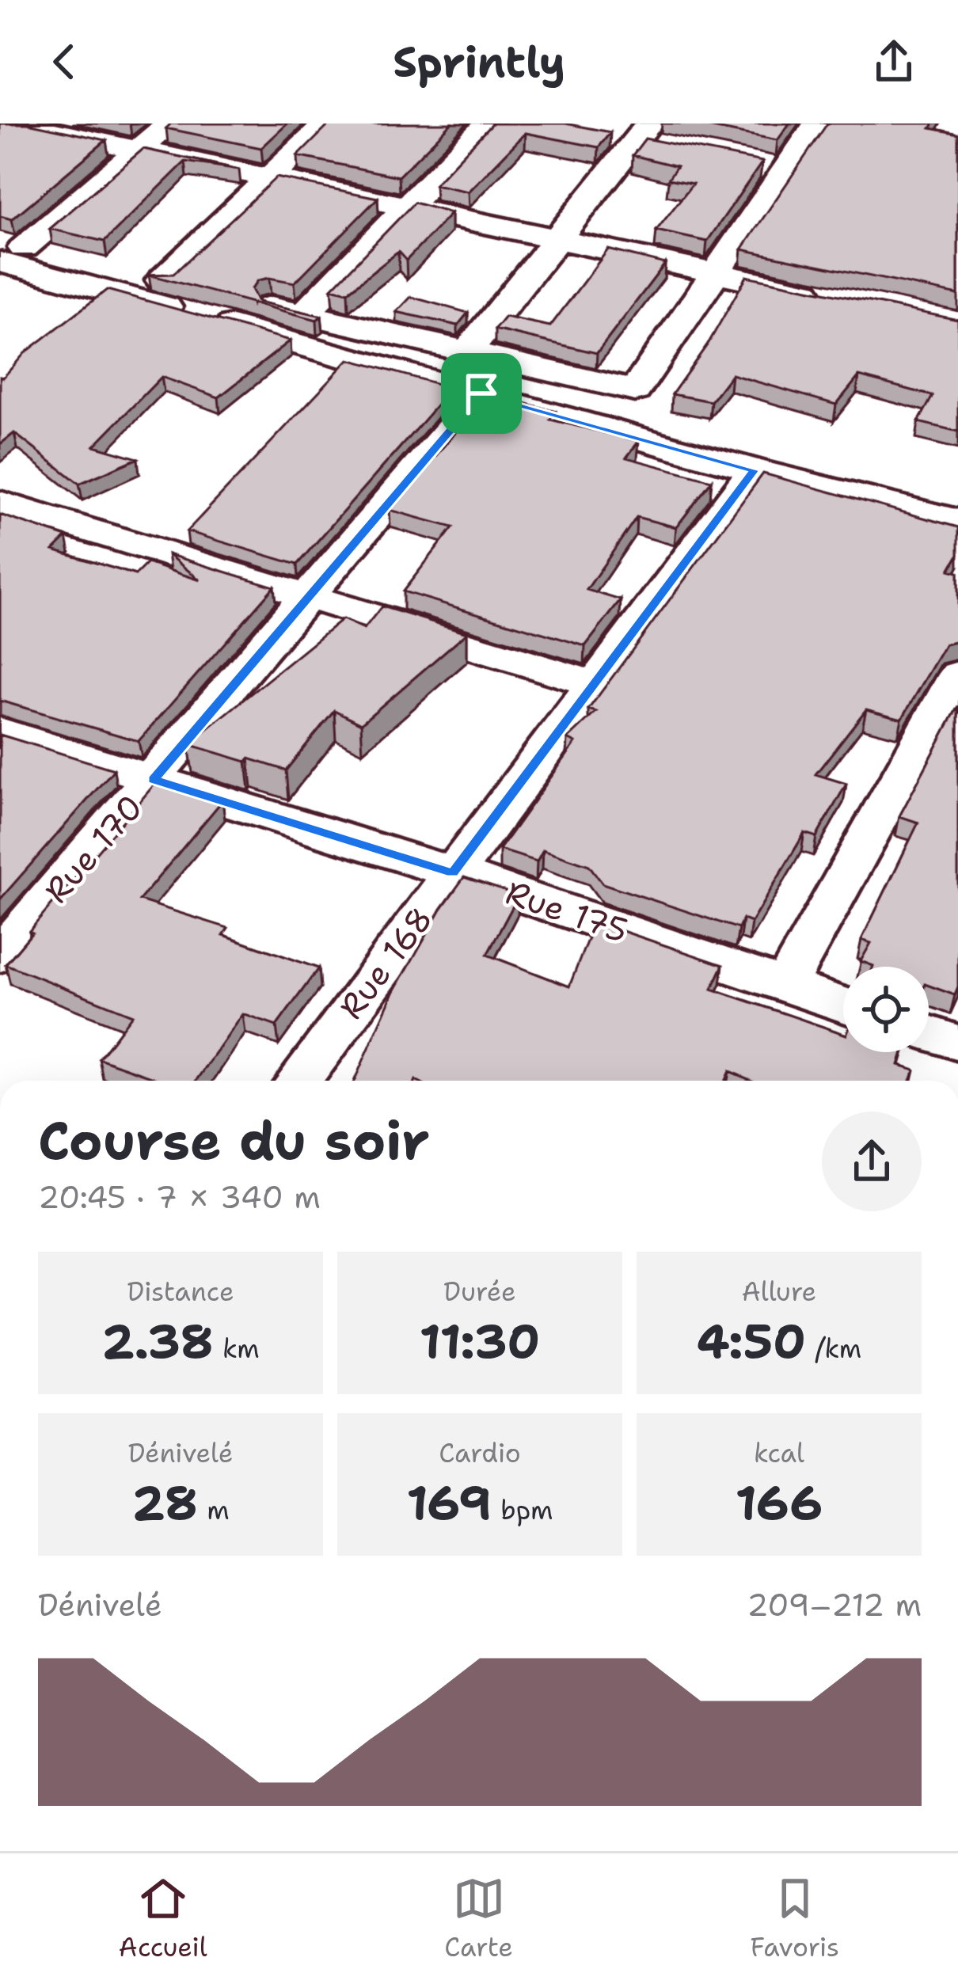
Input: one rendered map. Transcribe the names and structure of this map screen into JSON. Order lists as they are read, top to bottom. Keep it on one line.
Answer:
{"streets":{"street":["Rue 170","Rue 175","Rue 168"]},"crossings":[["Rue 170","Rue 175"],["Rue 175","Rue 168"]],"page":{"header":"Sprintly","heading":["Course du soir","20:45 · 7 × 340 m"],"stats":[["Distance","2.38 km"],["Durée","11:30"],["Allure","4:50 /km"],["Dénivelé","28 m"],["Cardio","169 bpm"],["kcal","166"]],"chart":["Dénivelé","209–212 m"],"tabs":["Accueil","Carte","Favoris"]}}
